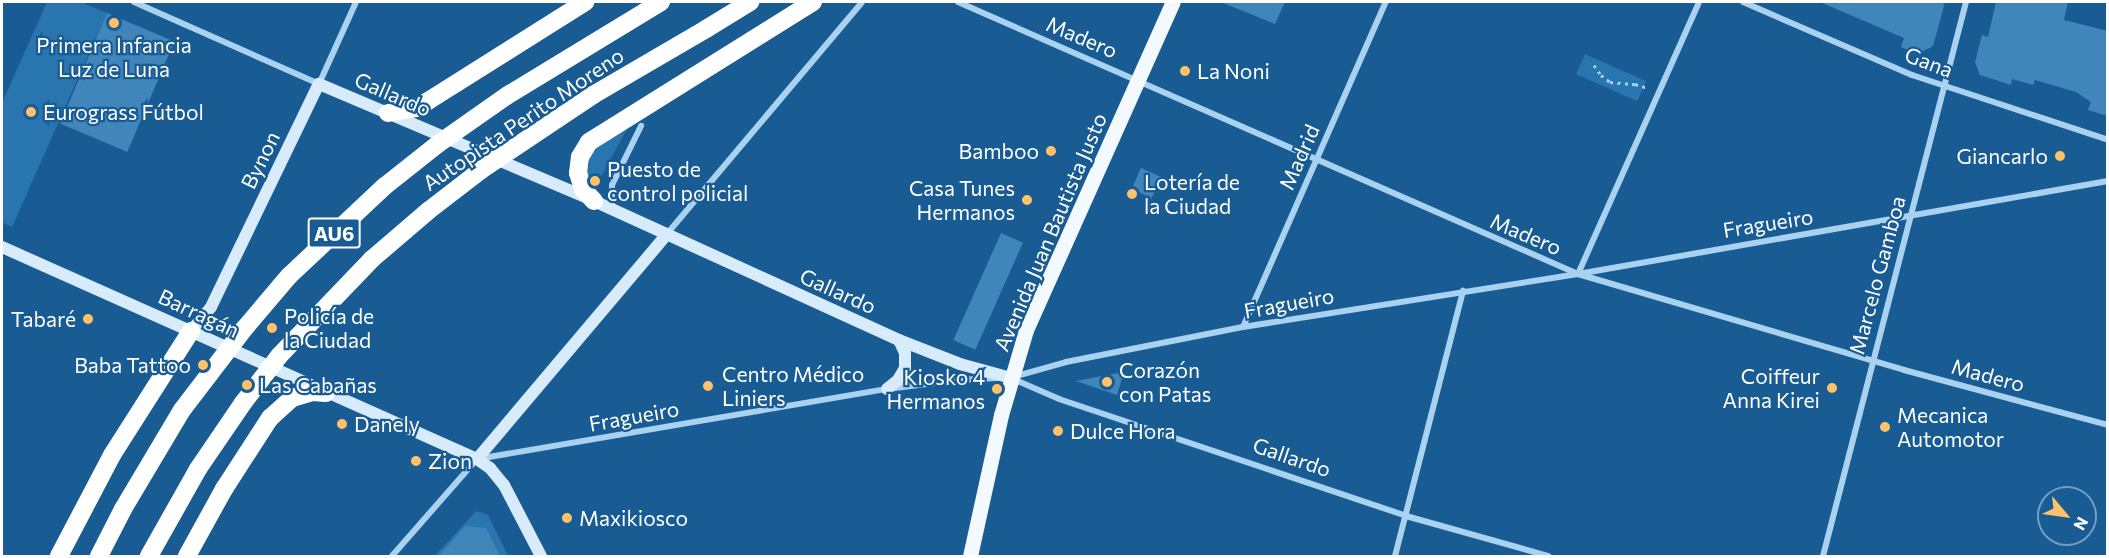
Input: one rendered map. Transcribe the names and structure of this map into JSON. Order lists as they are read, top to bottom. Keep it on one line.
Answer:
{"streets":{"highway":["Autopista Perito Moreno","AU6"],"main road":["Avenida Juan Bautista Justo"],"street":["Madero","Gana","Gallardo","Madrid","Bynon","Fragueiro","Marcelo Gamboa","Barragán"]},"crossings":[["Madero","Madrid"],["Madero","Fragueiro"],["Madero","Avenida Juan Bautista Justo"],["Madero","Marcelo Gamboa"],["Gana","Marcelo Gamboa"],["Gallardo","Bynon"],["Gallardo","Fragueiro"],["Gallardo","Avenida Juan Bautista Justo"],["Madrid","Fragueiro"],["Bynon","Barragán"],["Fragueiro","Avenida Juan Bautista Justo"],["Fragueiro","Marcelo Gamboa"],["Fragueiro","Barragán"]],"places":["Primera Infancia Luz de Luna","La Noni","Eurograss Fútbol","Bamboo","Giancarlo","Puesto de control policial","Lotería de la Ciudad","Casa Tunes Hermanos","Tabaré","Policía de la Ciudad","Baba Tattoo","Corazón con Patas","Las Cabañas","Centro Médico Liniers","Coiffeur Anna Kirei","Kiosko 4 Hermanos","Danely","Mecanica Automotor","Dulce Hora","Zion","Maxikiosco"],"north":"bottom right"}
